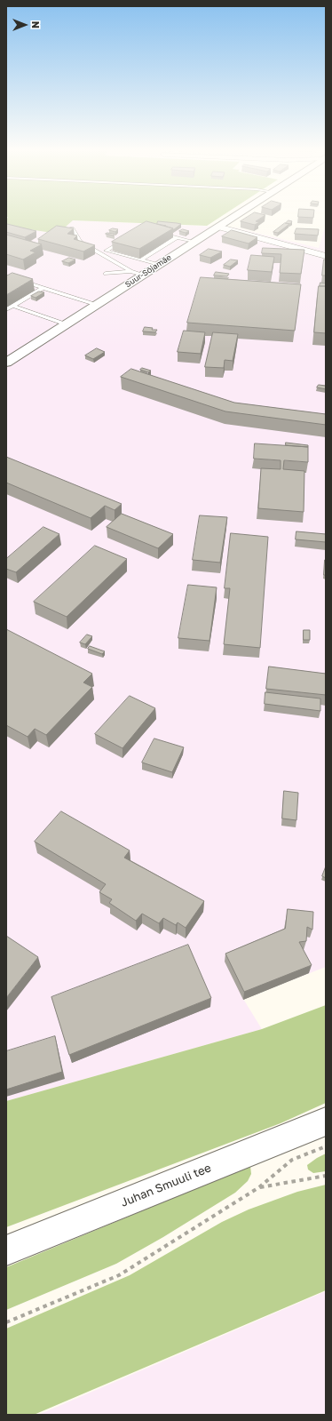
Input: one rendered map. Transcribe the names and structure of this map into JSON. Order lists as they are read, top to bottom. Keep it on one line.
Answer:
{"streets":{"main road":["Suur-Sõjamäe","Juhan Smuuli tee"]},"north":"right"}
